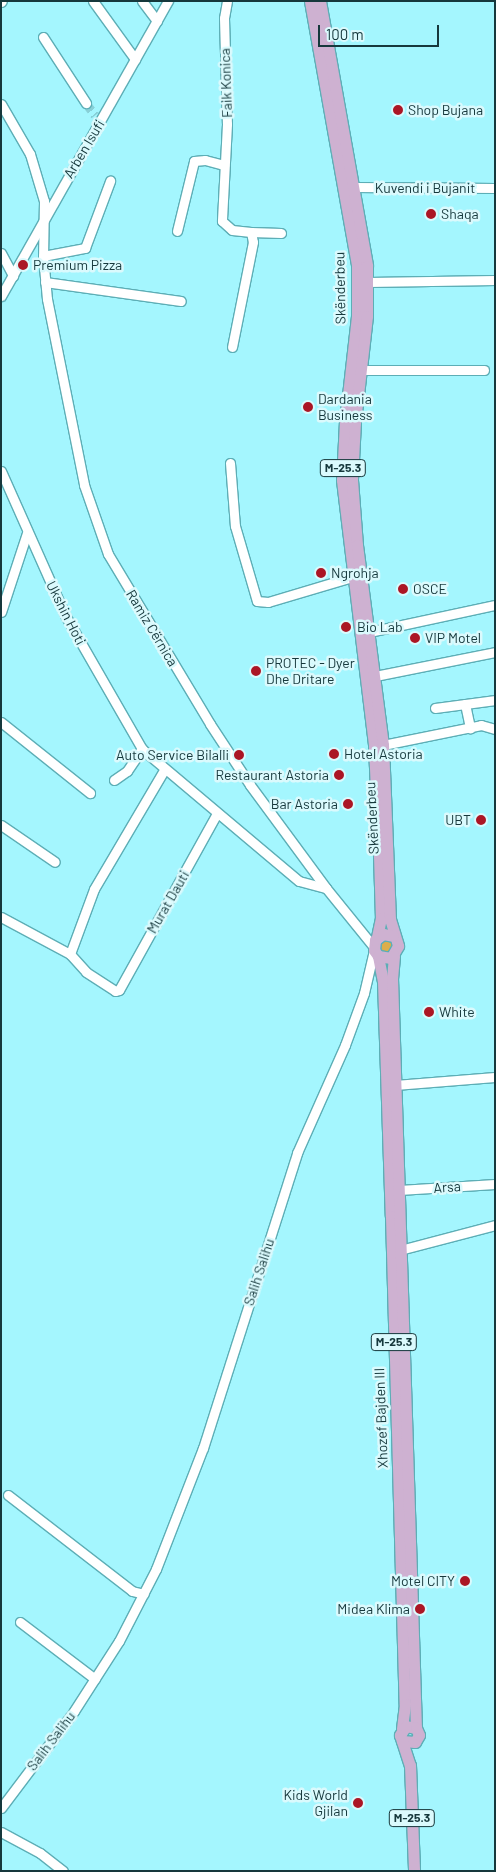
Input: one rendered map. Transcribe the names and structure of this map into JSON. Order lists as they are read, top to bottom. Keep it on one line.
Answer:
{"streets":{"main road":["Skënderbeu","M-25.3","Xhozef Bajden III"],"street":["Faik Konica","Arben Isufi","Kuvendi i Bujanit","Ukshin Hoti","Ramiz Cërnica","Murat Dauti","Arsa","Salih Salihu"]},"crossings":[["Arben Isufi","Ramiz Cërnica"],["Kuvendi i Bujanit","Skënderbeu"],["Skënderbeu","M-25.3"],["Skënderbeu","Ramiz Cërnica"],["Skënderbeu","Salih Salihu"],["Skënderbeu","Xhozef Bajden III"],["M-25.3","Ramiz Cërnica"],["M-25.3","Salih Salihu"],["M-25.3","Xhozef Bajden III"],["Ukshin Hoti","Ramiz Cërnica"],["Ukshin Hoti","Murat Dauti"],["Ramiz Cërnica","Salih Salihu"],["Ramiz Cërnica","Xhozef Bajden III"],["Arsa","Xhozef Bajden III"],["Salih Salihu","Xhozef Bajden III"]],"places":["Shop Bujana","Shaqa","Premium Pizza","Dardania Business","Ngrohja","OSCE","Bio Lab","VIP Motel","PROTEC - Dyer Dhe Dritare","Hotel Astoria","Auto Service Bilalli","Restaurant Astoria","Bar Astoria","UBT","White","Motel CITY","Midea Klima","Kids World Gjilan"],"scale_bar":"100 m"}
